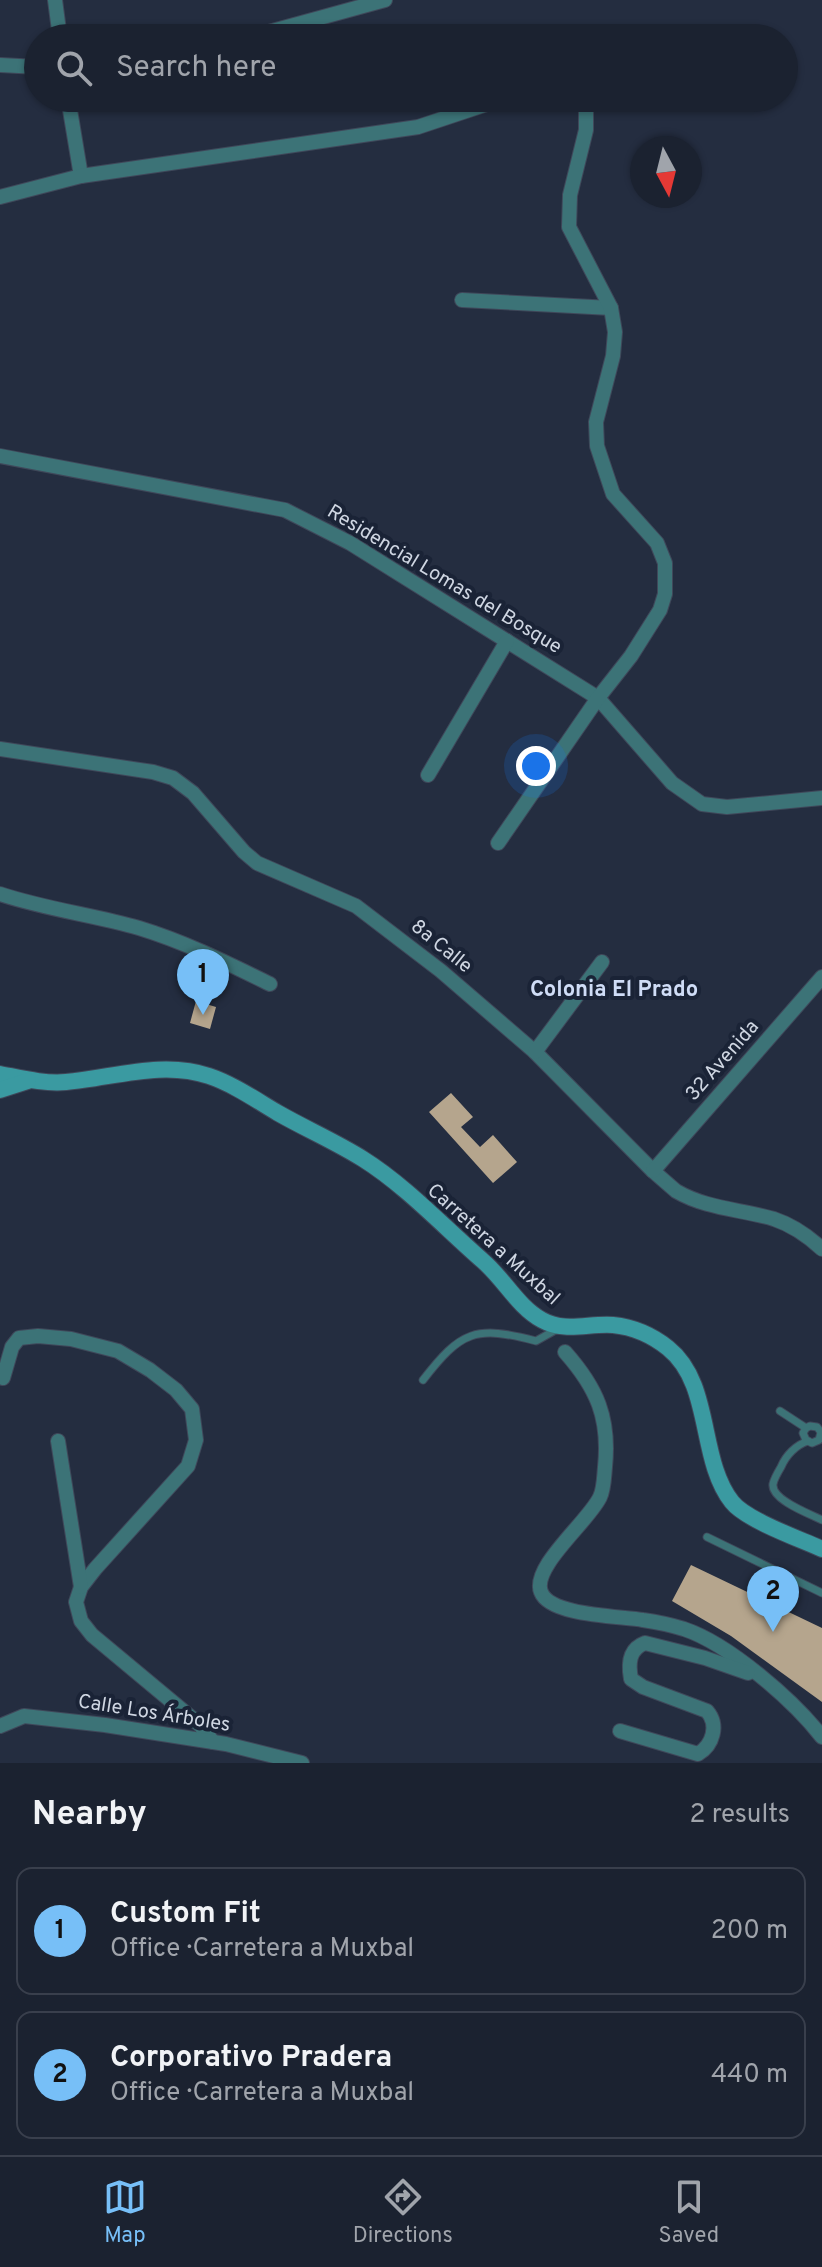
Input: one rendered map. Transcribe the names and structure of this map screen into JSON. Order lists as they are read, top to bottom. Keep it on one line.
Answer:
{"streets":{"main road":["Carretera a Muxbal"],"street":["Residencial Lomas del Bosque","8a Calle","32 Avenida","Calle Los Árboles"]},"crossings":[["8a Calle","32 Avenida"]],"districts":["Colonia El Prado"],"north":"bottom","page":{"search":"Search here","pins":["1","2"],"heading":["Nearby","2 results"],"list":[{"mark":"1","name":"Custom Fit","note":"Office · Carretera a Muxbal","value":"200 m"},{"mark":"2","name":"Corporativo Pradera","note":"Office · Carretera a Muxbal","value":"440 m"}],"nav":["Map","Directions","Saved"]}}
